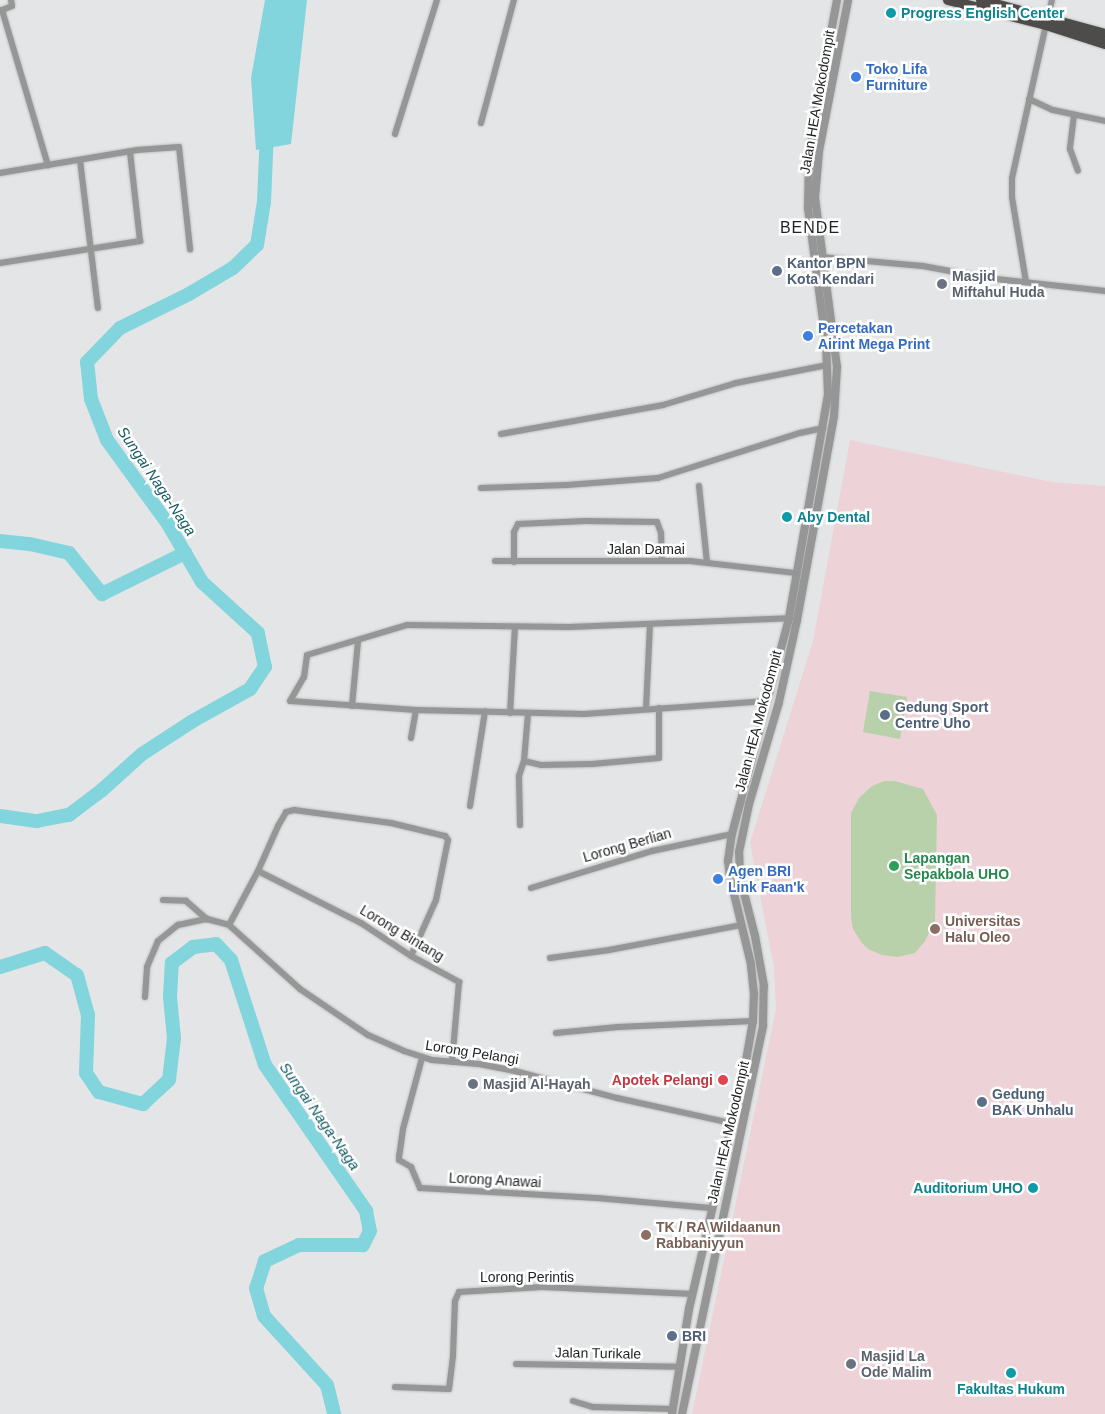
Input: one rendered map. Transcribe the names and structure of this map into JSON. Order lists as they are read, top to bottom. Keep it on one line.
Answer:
{"streets":{"street":["Jalan HEA Mokodompit","Jalan Damai","Lorong Berlian","Lorong Bintang","Lorong Pelangi","Lorong Anawai","Lorong Perintis","Jalan Turikale"]},"crossings":[["Jalan HEA Mokodompit","Jalan Damai"],["Jalan HEA Mokodompit","Lorong Berlian"],["Jalan HEA Mokodompit","Lorong Pelangi"],["Jalan HEA Mokodompit","Lorong Anawai"],["Jalan HEA Mokodompit","Lorong Perintis"],["Jalan HEA Mokodompit","Jalan Turikale"],["Lorong Bintang","Lorong Pelangi"],["Lorong Pelangi","Lorong Anawai"]],"districts":["BENDE"],"water":["Sungai Naga-Naga"],"places":["Progress English Center","Toko Lifa Furniture","Kantor BPN Kota Kendari","Masjid Miftahul Huda","Percetakan Airint Mega Print","Aby Dental","Gedung Sport Centre Uho","Lapangan Sepakbola UHO","Agen BRI Link Faan'k","Universitas Halu Oleo","Apotek Pelangi","Masjid Al-Hayah","Gedung BAK Unhalu","Auditorium UHO","TK / RA Wildaanun Rabbaniyyun","BRI","Masjid La Ode Malim","Fakultas Hukum"]}
